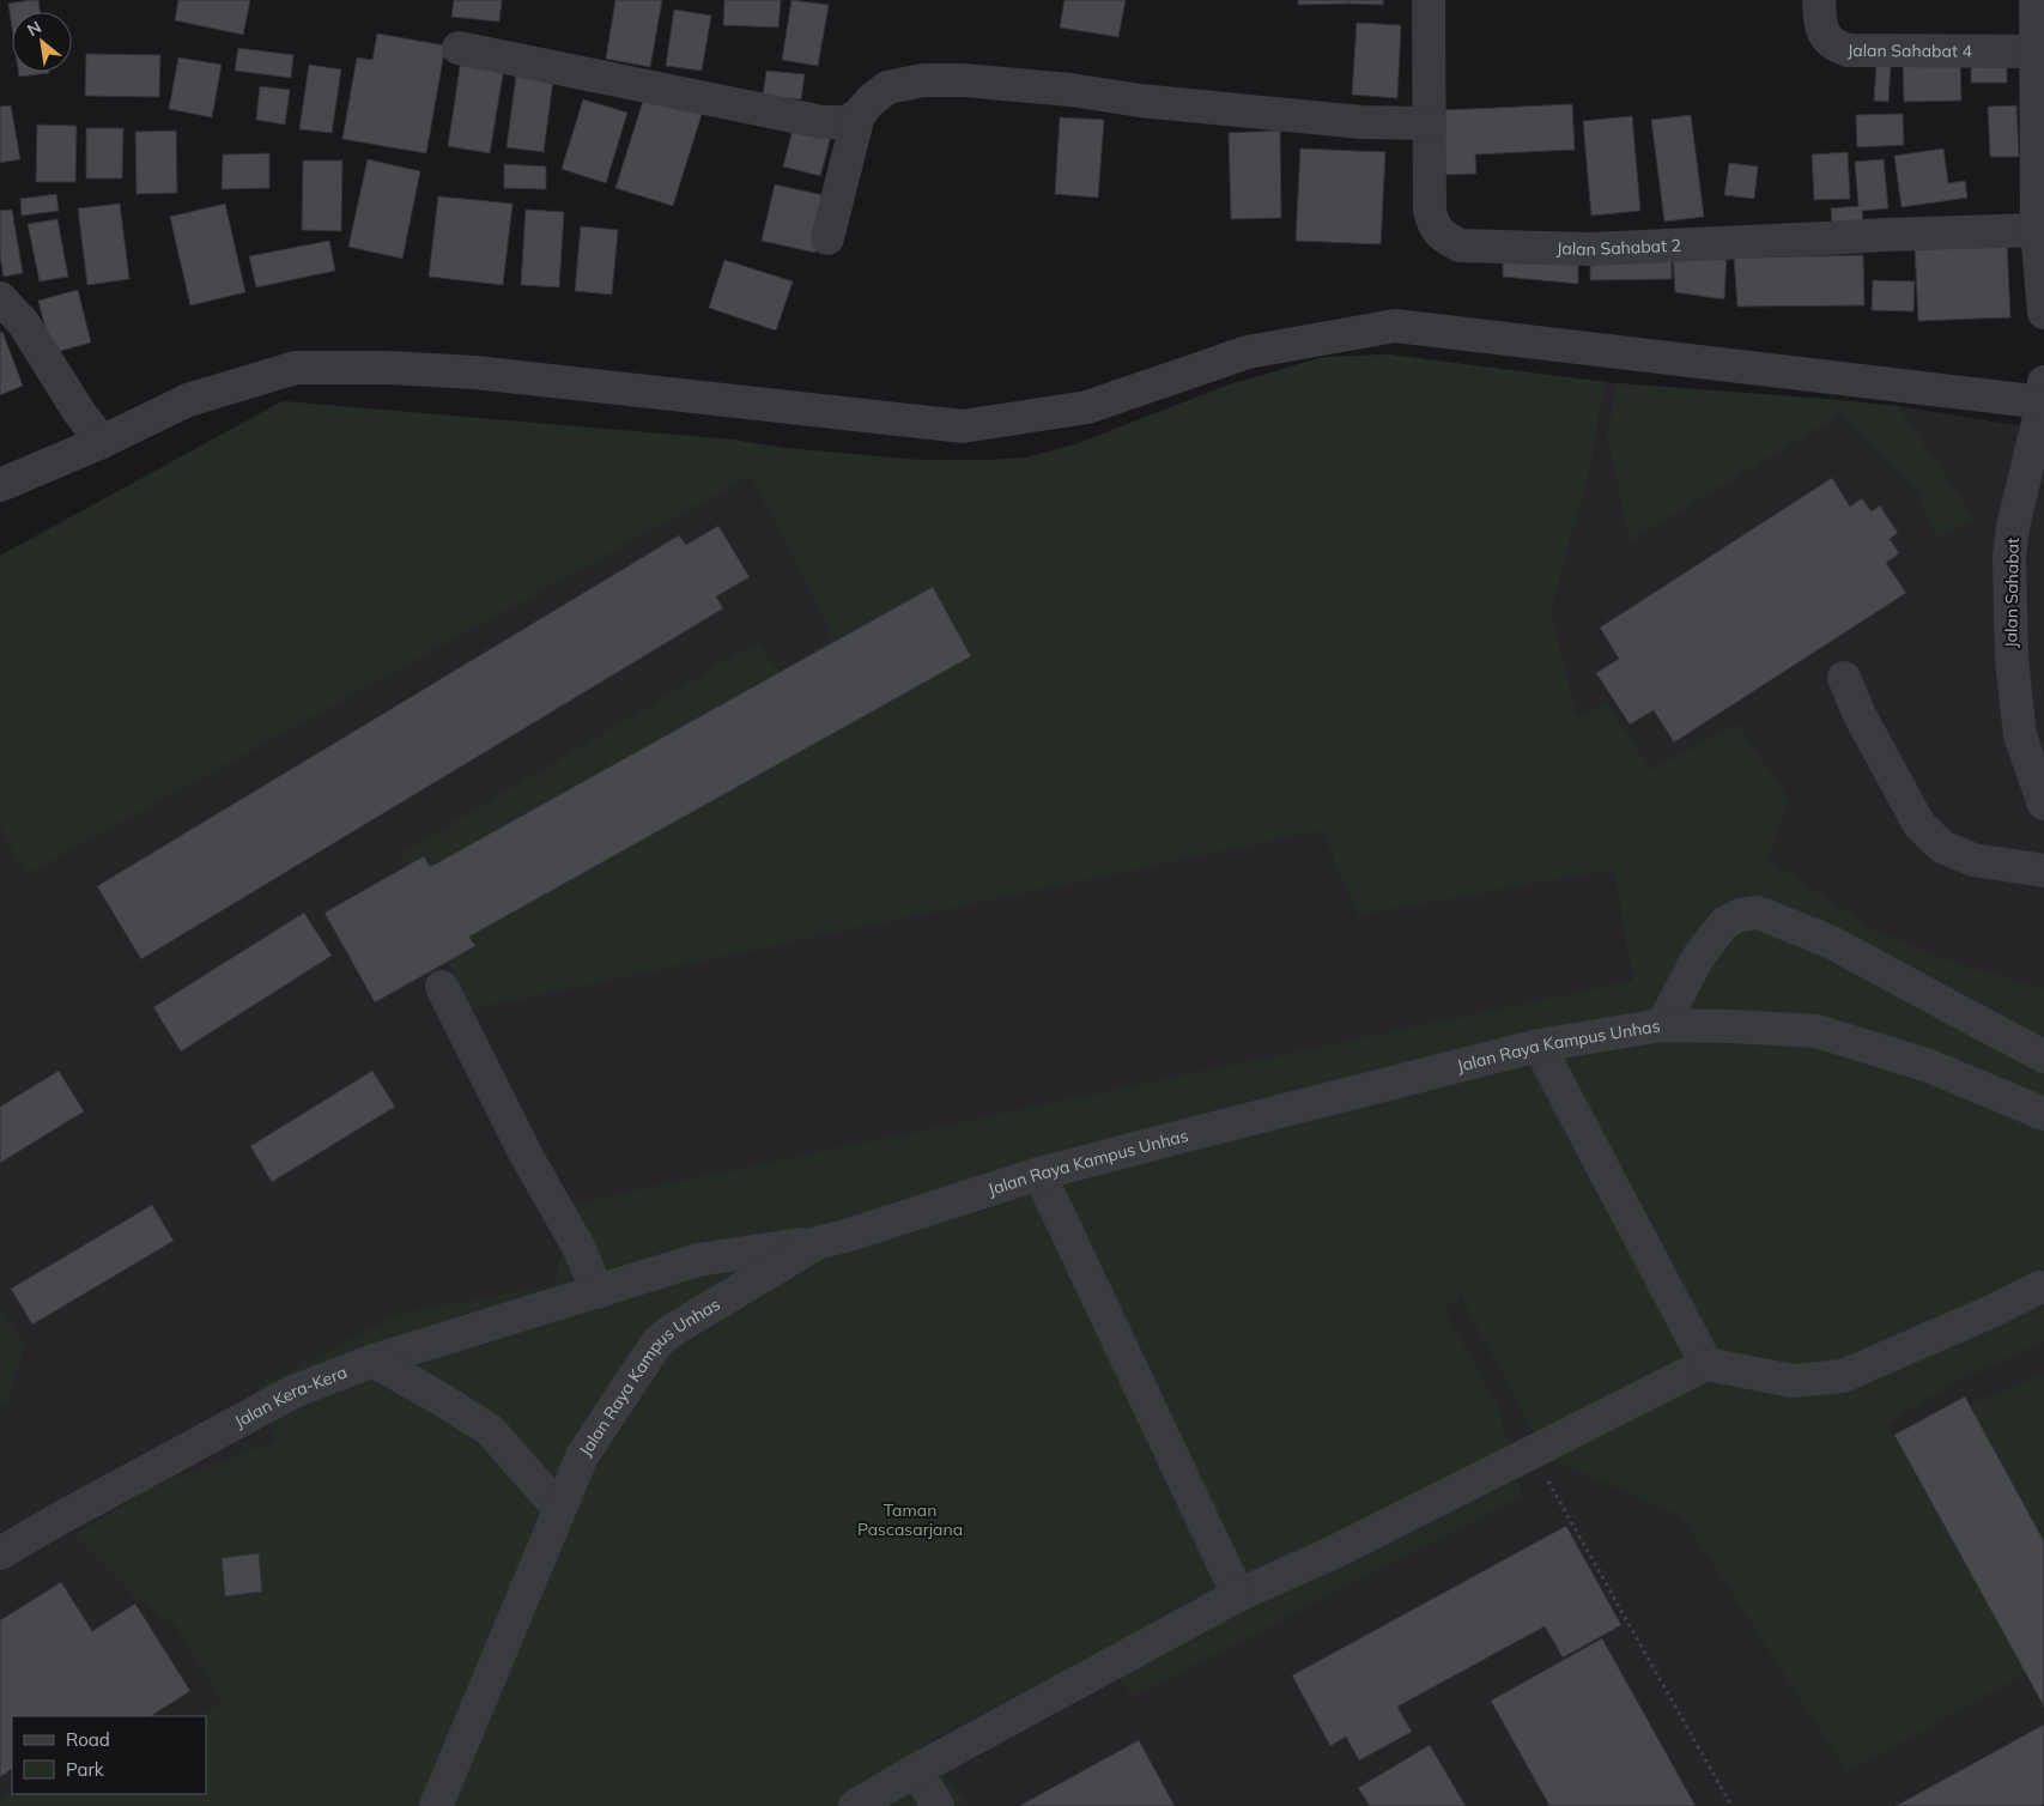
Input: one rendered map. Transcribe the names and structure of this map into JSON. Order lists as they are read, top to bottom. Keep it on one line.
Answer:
{"streets":{"street":["Jalan Sahabat 4","Jalan Sahabat 2","Jalan Sahabat","Jalan Raya Kampus Unhas","Jalan Kera-Kera"]},"crossings":[["Jalan Raya Kampus Unhas","Jalan Kera-Kera"]],"parks":["Taman Pascasarjana"],"legend":["Road","Park"],"north":"top left"}
